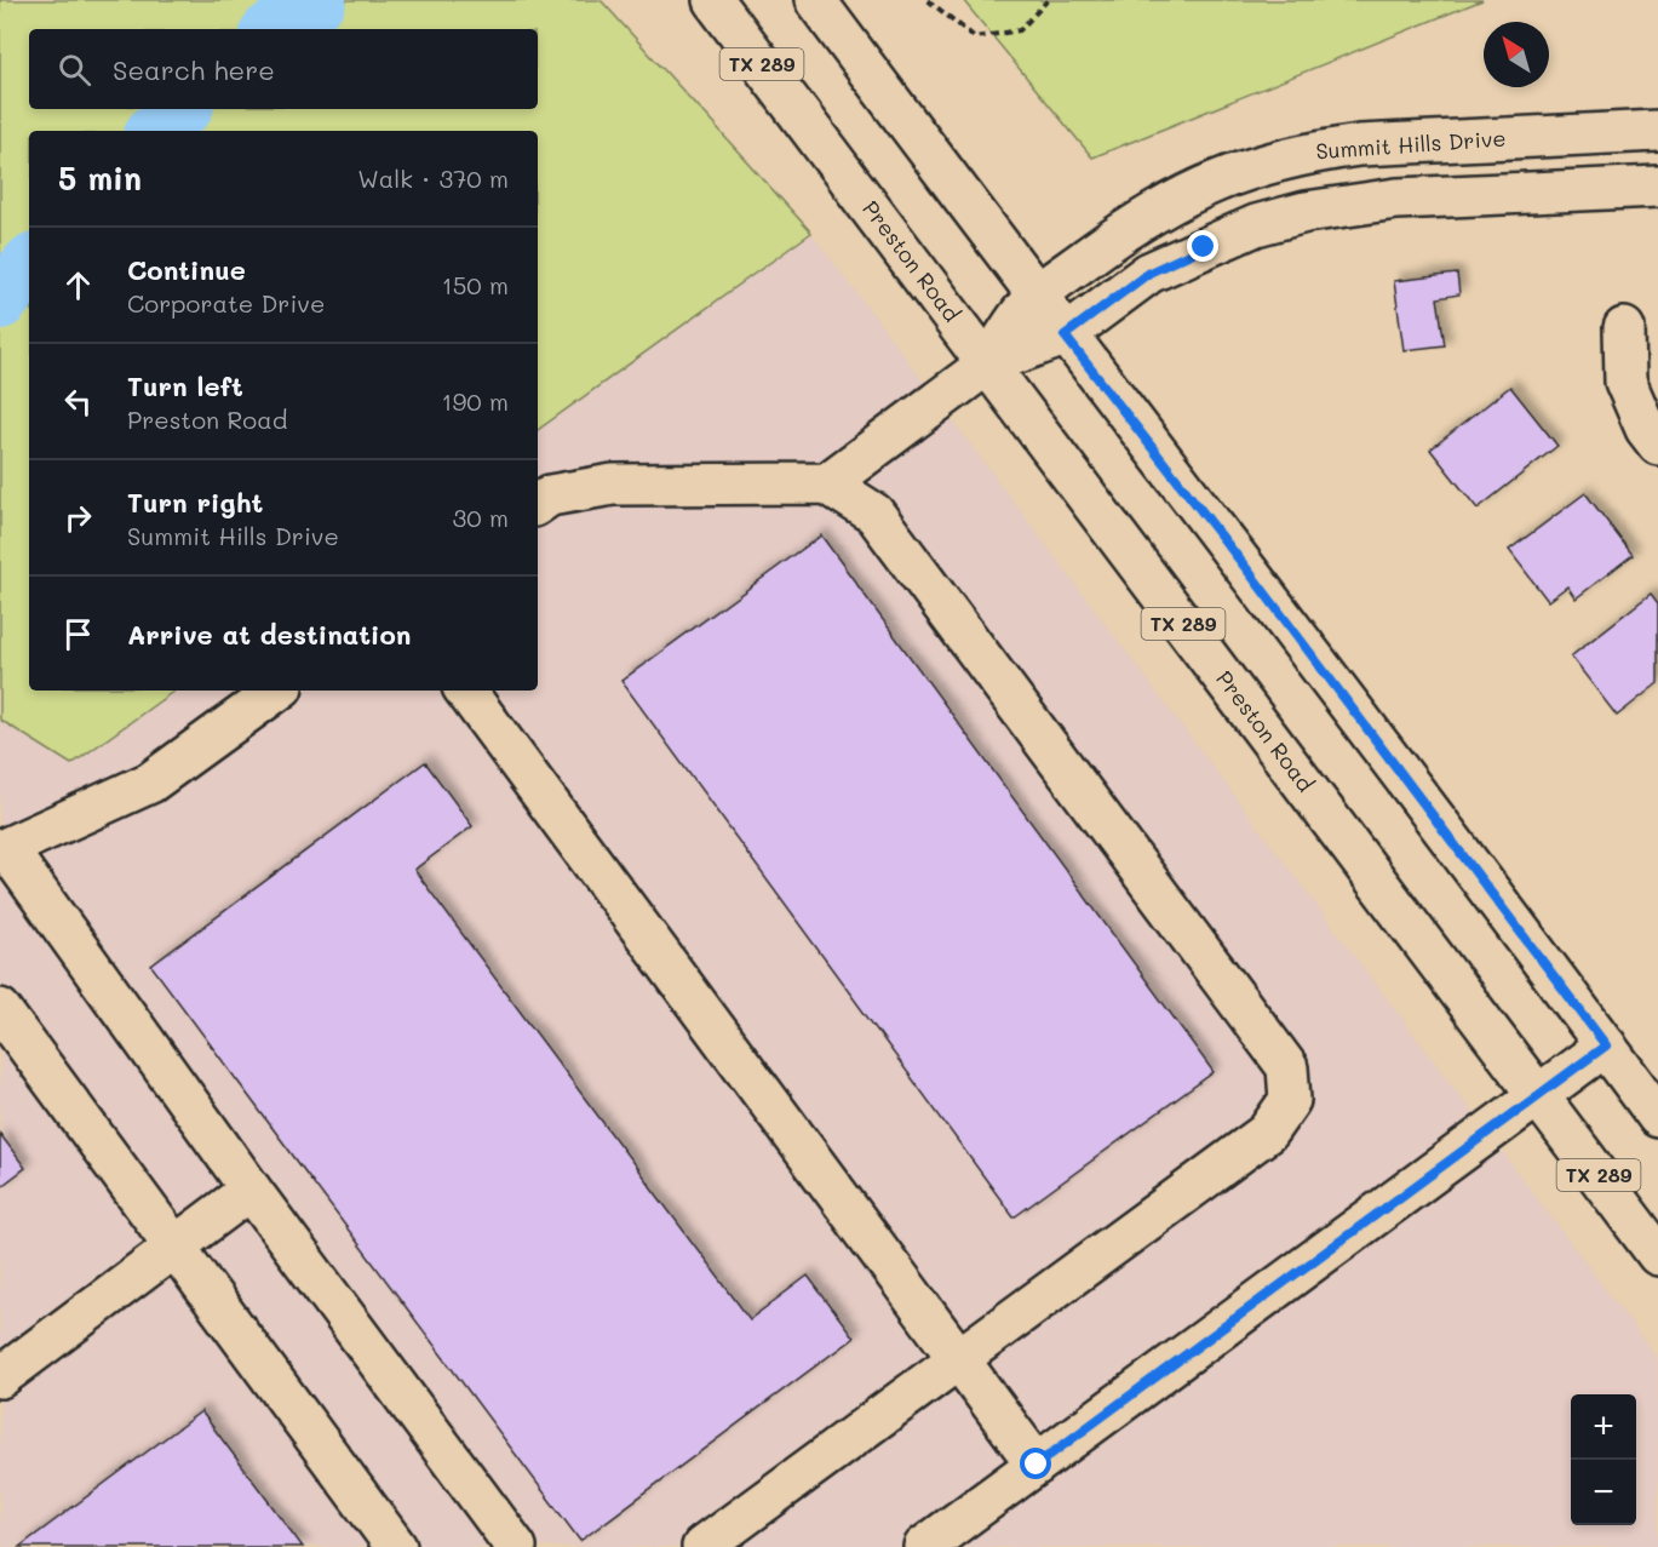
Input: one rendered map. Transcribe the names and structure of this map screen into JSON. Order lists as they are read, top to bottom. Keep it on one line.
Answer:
{"streets":{"main road":["TX 289","Summit Hills Drive","Preston Road"]},"crossings":[["Summit Hills Drive","Preston Road"]],"north":"top left","page":{"search":"Search here","heading":["5 min","Walk · 370 m"],"list":[["Continue","Corporate Drive","150 m"],["Turn left","Preston Road","190 m"],["Turn right","Summit Hills Drive","30 m"],"Arrive at destination"],"map_buttons":["+","−"]}}
